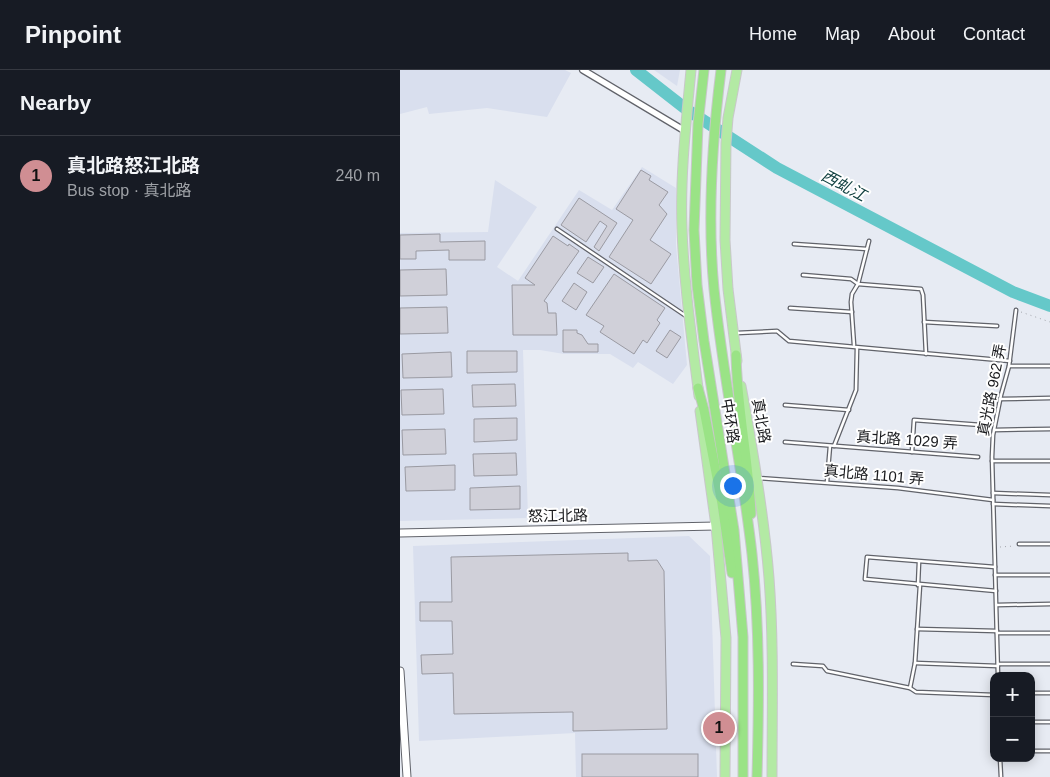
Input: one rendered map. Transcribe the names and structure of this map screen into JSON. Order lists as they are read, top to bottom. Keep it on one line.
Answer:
{"streets":{"highway":["中环路"],"main road":["真北路"],"street":["怒江北路"],"lane":["真光路 962 弄","真北路 1029 弄","真北路 1101 弄"]},"crossings":[["真光路 962 弄","真北路 1101 弄"],["真北路","真北路 1101 弄"]],"water":["西虬江"],"page":{"header":"Pinpoint","nav":["Home","Map","About","Contact"],"heading":"Nearby","list":[{"mark":"1","name":"真北路怒江北路","note":"Bus stop · 真北路","value":"240 m"}],"map_buttons":["+","−"],"pins":"1"}}
